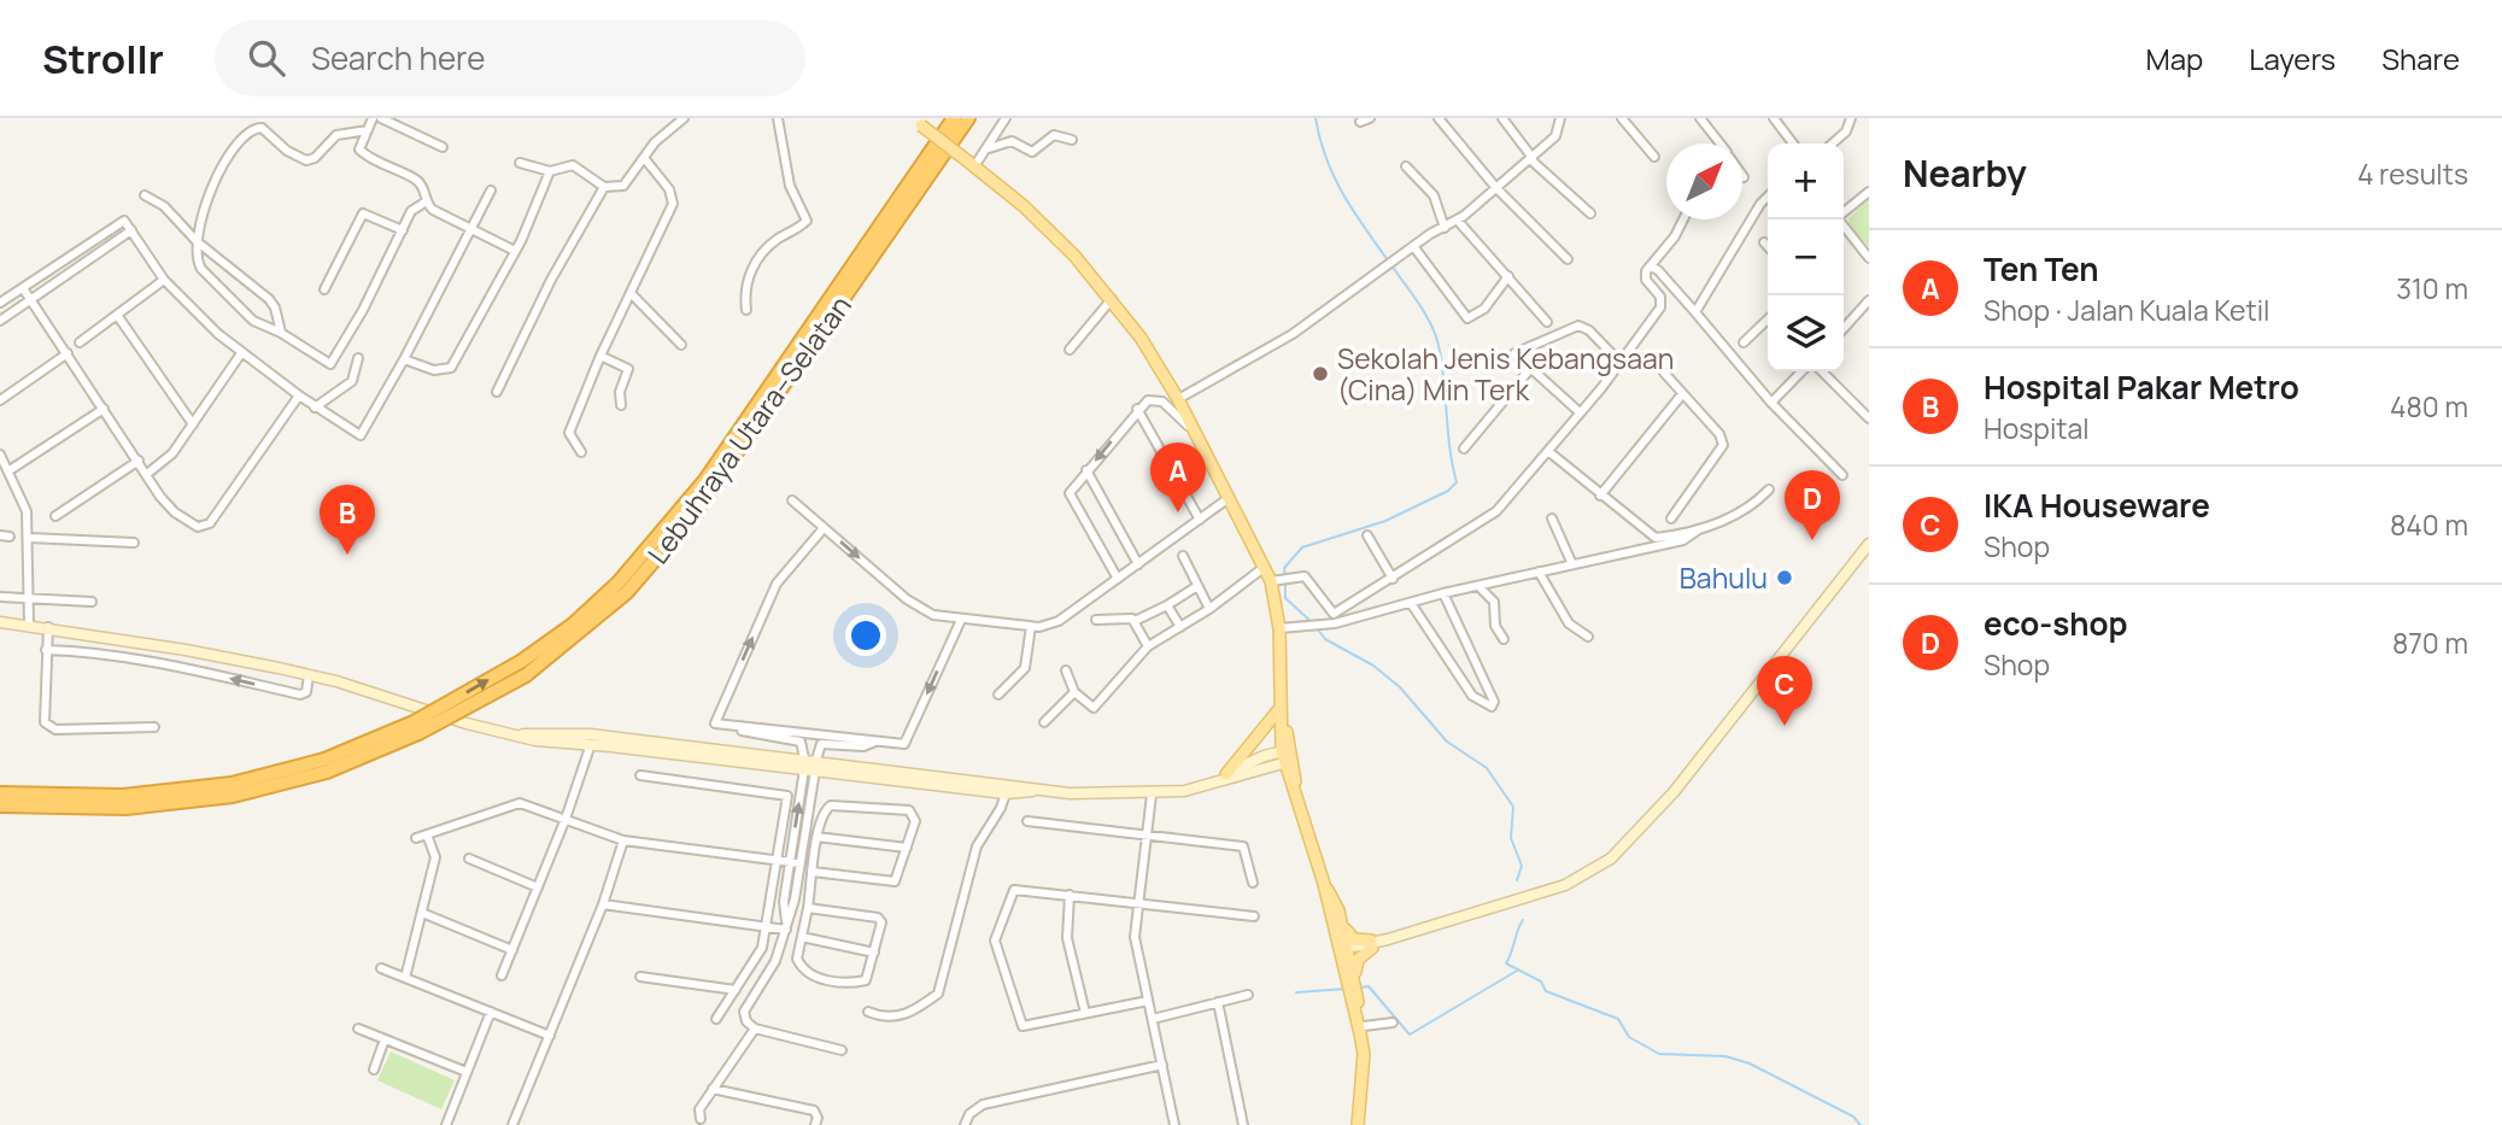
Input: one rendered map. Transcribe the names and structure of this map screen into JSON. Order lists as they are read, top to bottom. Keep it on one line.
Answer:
{"streets":{"highway":["Lebuhraya Utara–Selatan"]},"places":["Sekolah Jenis Kebangsaan (Cina) Min Terk","Bahulu"],"north":"top right","page":{"header":"Strollr","search":"Search here","nav":["Map","Layers","Share"],"heading":["Nearby","4 results"],"map_buttons":["+","−"],"list":[{"mark":"A","name":"Ten Ten","note":"Shop · Jalan Kuala Ketil","value":"310 m"},{"mark":"B","name":"Hospital Pakar Metro","note":"Hospital","value":"480 m"},{"mark":"C","name":"IKA Houseware","note":"Shop","value":"840 m"},{"mark":"D","name":"eco-shop","note":"Shop","value":"870 m"}],"pins":["A","D","B","C"]}}
